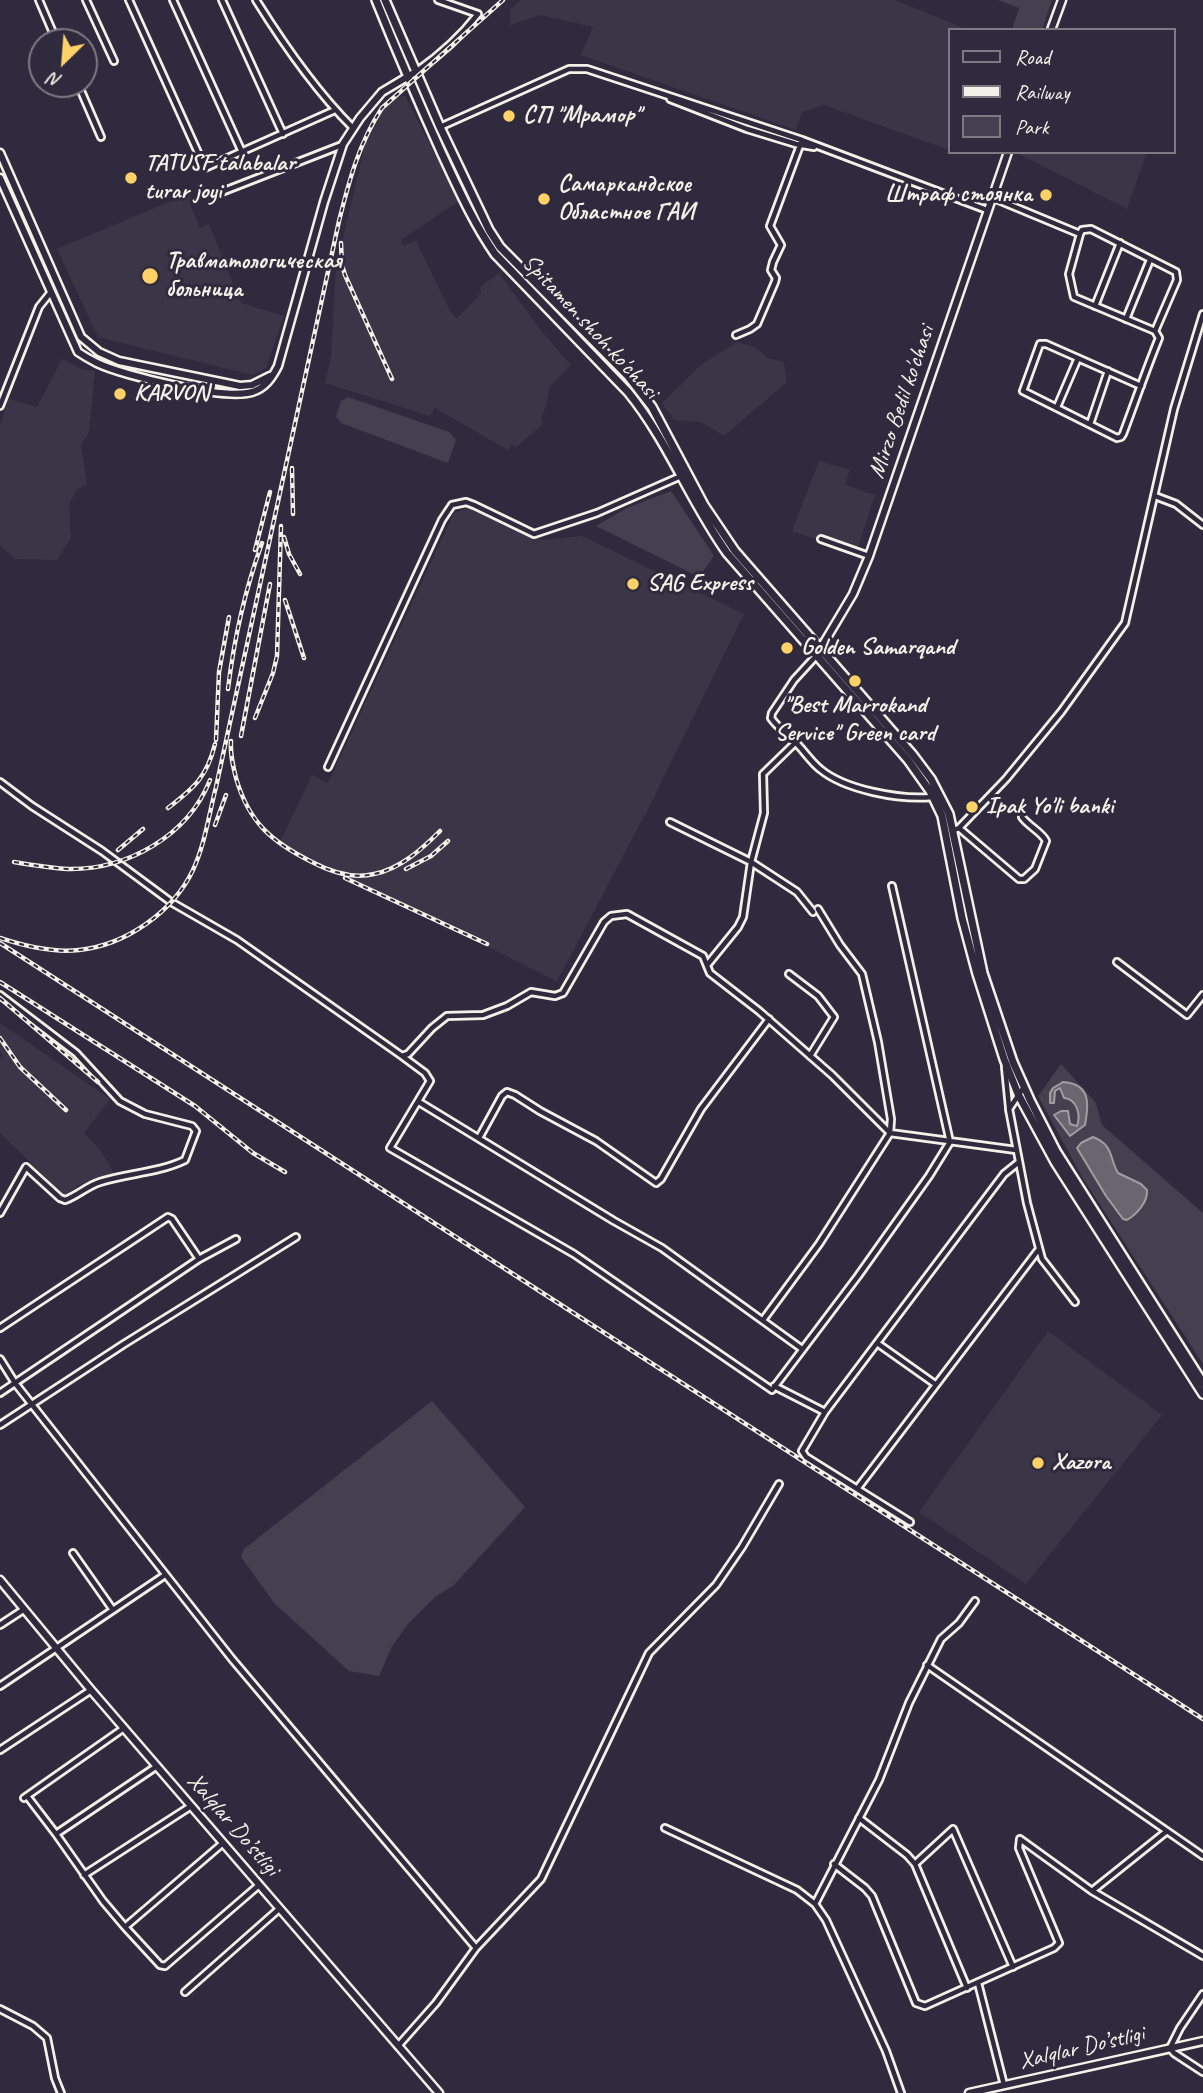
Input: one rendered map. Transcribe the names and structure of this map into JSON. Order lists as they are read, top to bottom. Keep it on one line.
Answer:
{"streets":{"main road":["Spitamen shoh ko'chasi"],"street":["Mirzo Bedil ko'chasi","Xalqlar Do’stligi"]},"crossings":[["Spitamen shoh ko'chasi","Mirzo Bedil ko'chasi"]],"places":["СП \"Мрамор\"","TATUSF talabalar turar joyi","Штраф стоянка","Самаркандское Областное ГАИ","Травматологическая больница","KARVON","SAG Express","Golden Samarqand","\"Best Marrokand Service\" Green card","Ipak Yo'li banki","Xazora"],"legend":["Road","Railway","Park"],"north":"bottom left"}
